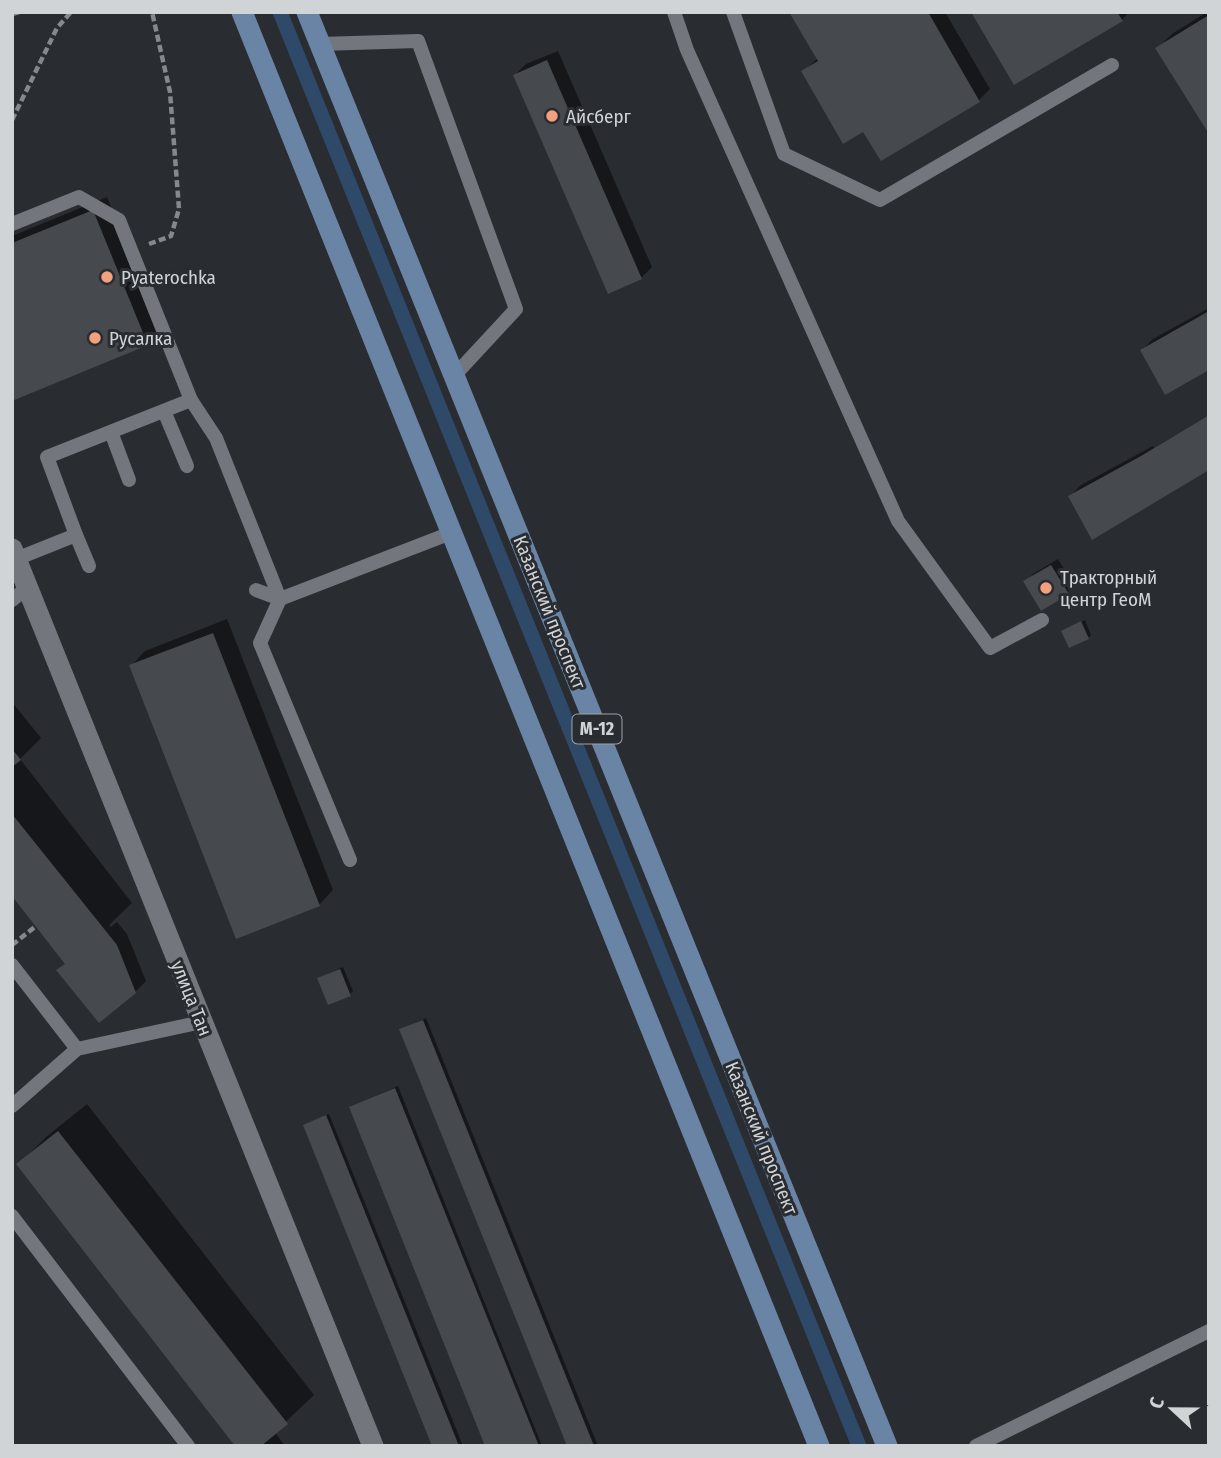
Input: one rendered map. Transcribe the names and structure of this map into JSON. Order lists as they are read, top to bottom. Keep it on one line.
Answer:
{"streets":{"main road":["Казанский проспект","М-12"],"street":["улица Тан"]},"places":["Айсберг","Pyaterochka","Русалка","Тракторный центр ГеоМ"],"north":"left"}
